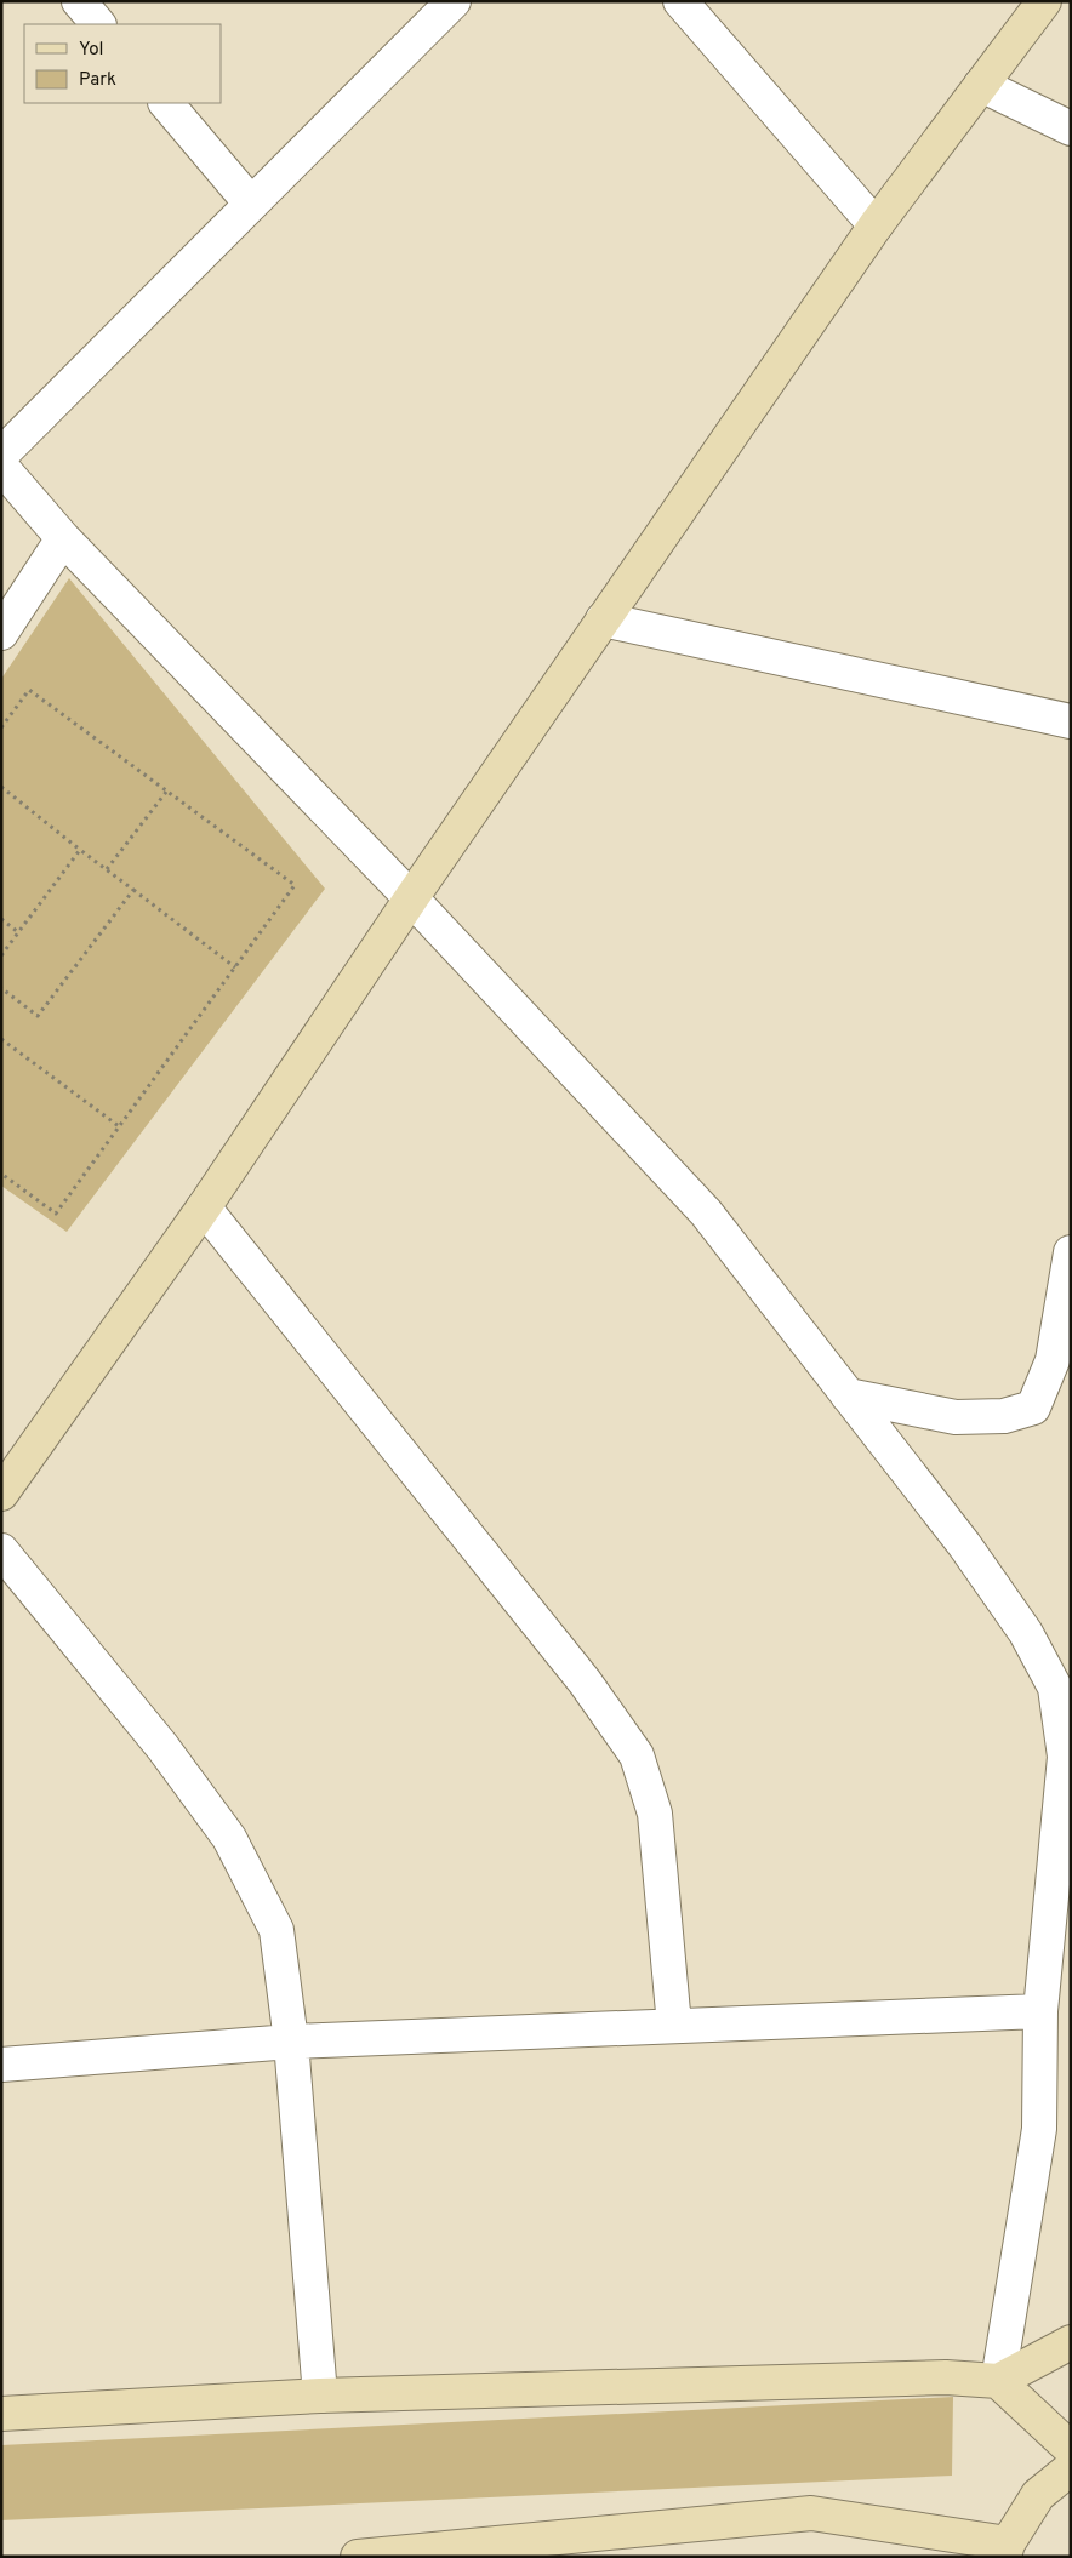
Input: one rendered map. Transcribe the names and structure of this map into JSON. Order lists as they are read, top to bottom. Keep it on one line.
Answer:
{"legend":["Yol","Park"]}
